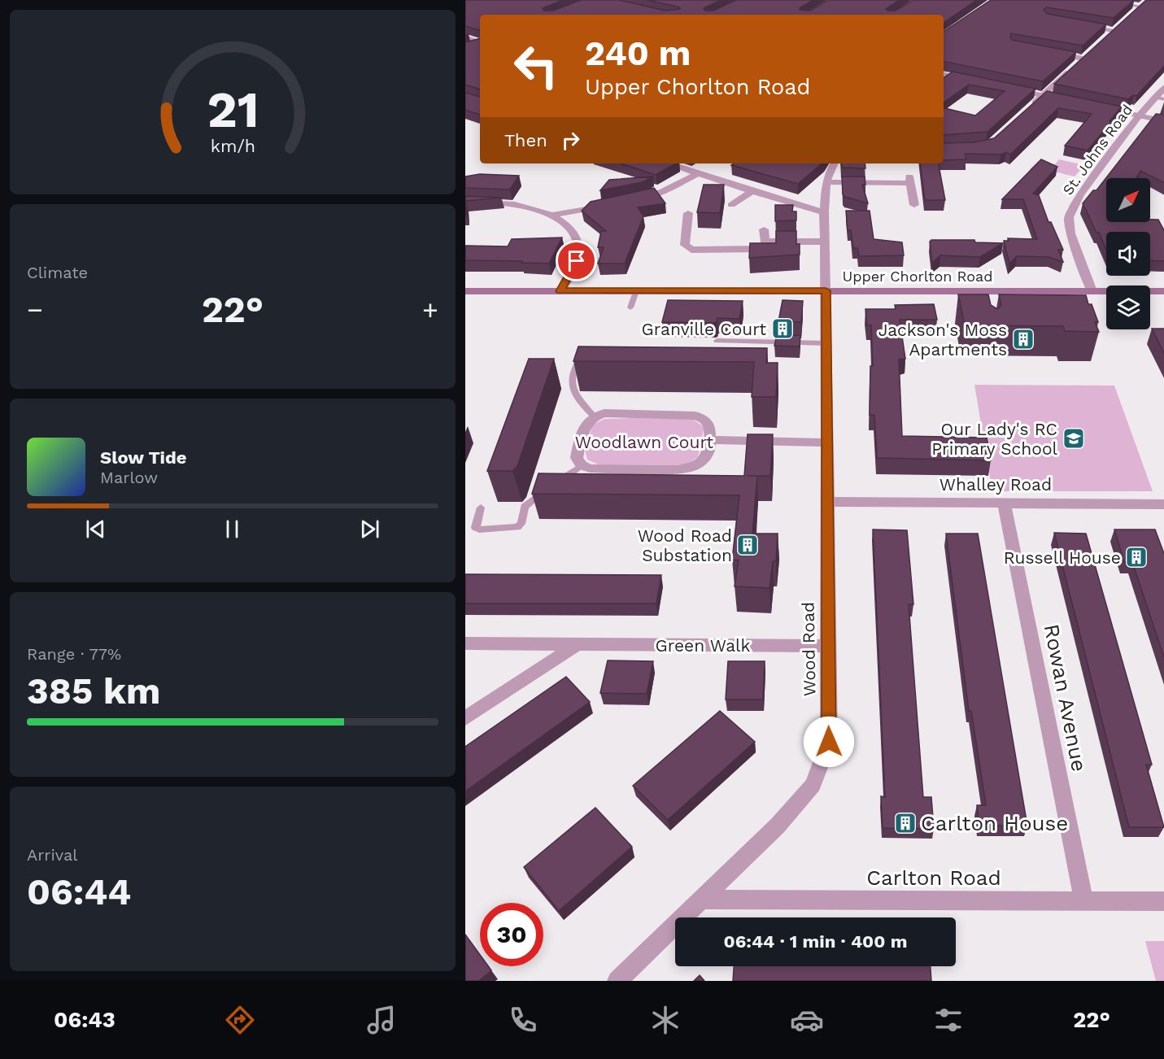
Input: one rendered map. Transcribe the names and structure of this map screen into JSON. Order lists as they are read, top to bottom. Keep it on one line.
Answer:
{"streets":{"main road":["Upper Chorlton Road"],"street":["St. Johns Road","Whalley Road","Green Walk","Wood Road","Rowan Avenue","Carlton Road"]},"crossings":[["St. Johns Road","Upper Chorlton Road"],["Upper Chorlton Road","Wood Road"],["Whalley Road","Wood Road"],["Whalley Road","Rowan Avenue"],["Green Walk","Wood Road"],["Wood Road","Carlton Road"],["Rowan Avenue","Carlton Road"]],"parks":["Woodlawn Court"],"places":{"building":["Granville Court","Jackson's Moss Apartments","Wood Road Substation","Russell House","Carlton House"],"school or university":["Our Lady's RC Primary School"]},"north":"top right","page":{"turn":["240 m","Upper Chorlton Road"],"then":"Then","tile":["Climate",["Range · 77%","385 km"],["Arrival","06:44"]],"heat":["−","22°","+"],"song":["Slow Tide","Marlow"],"limit":"30","trip":"06:44 · 1 min · 400 m","tabs":["06:43","22°"],"gauge":["21","km/h"]}}
